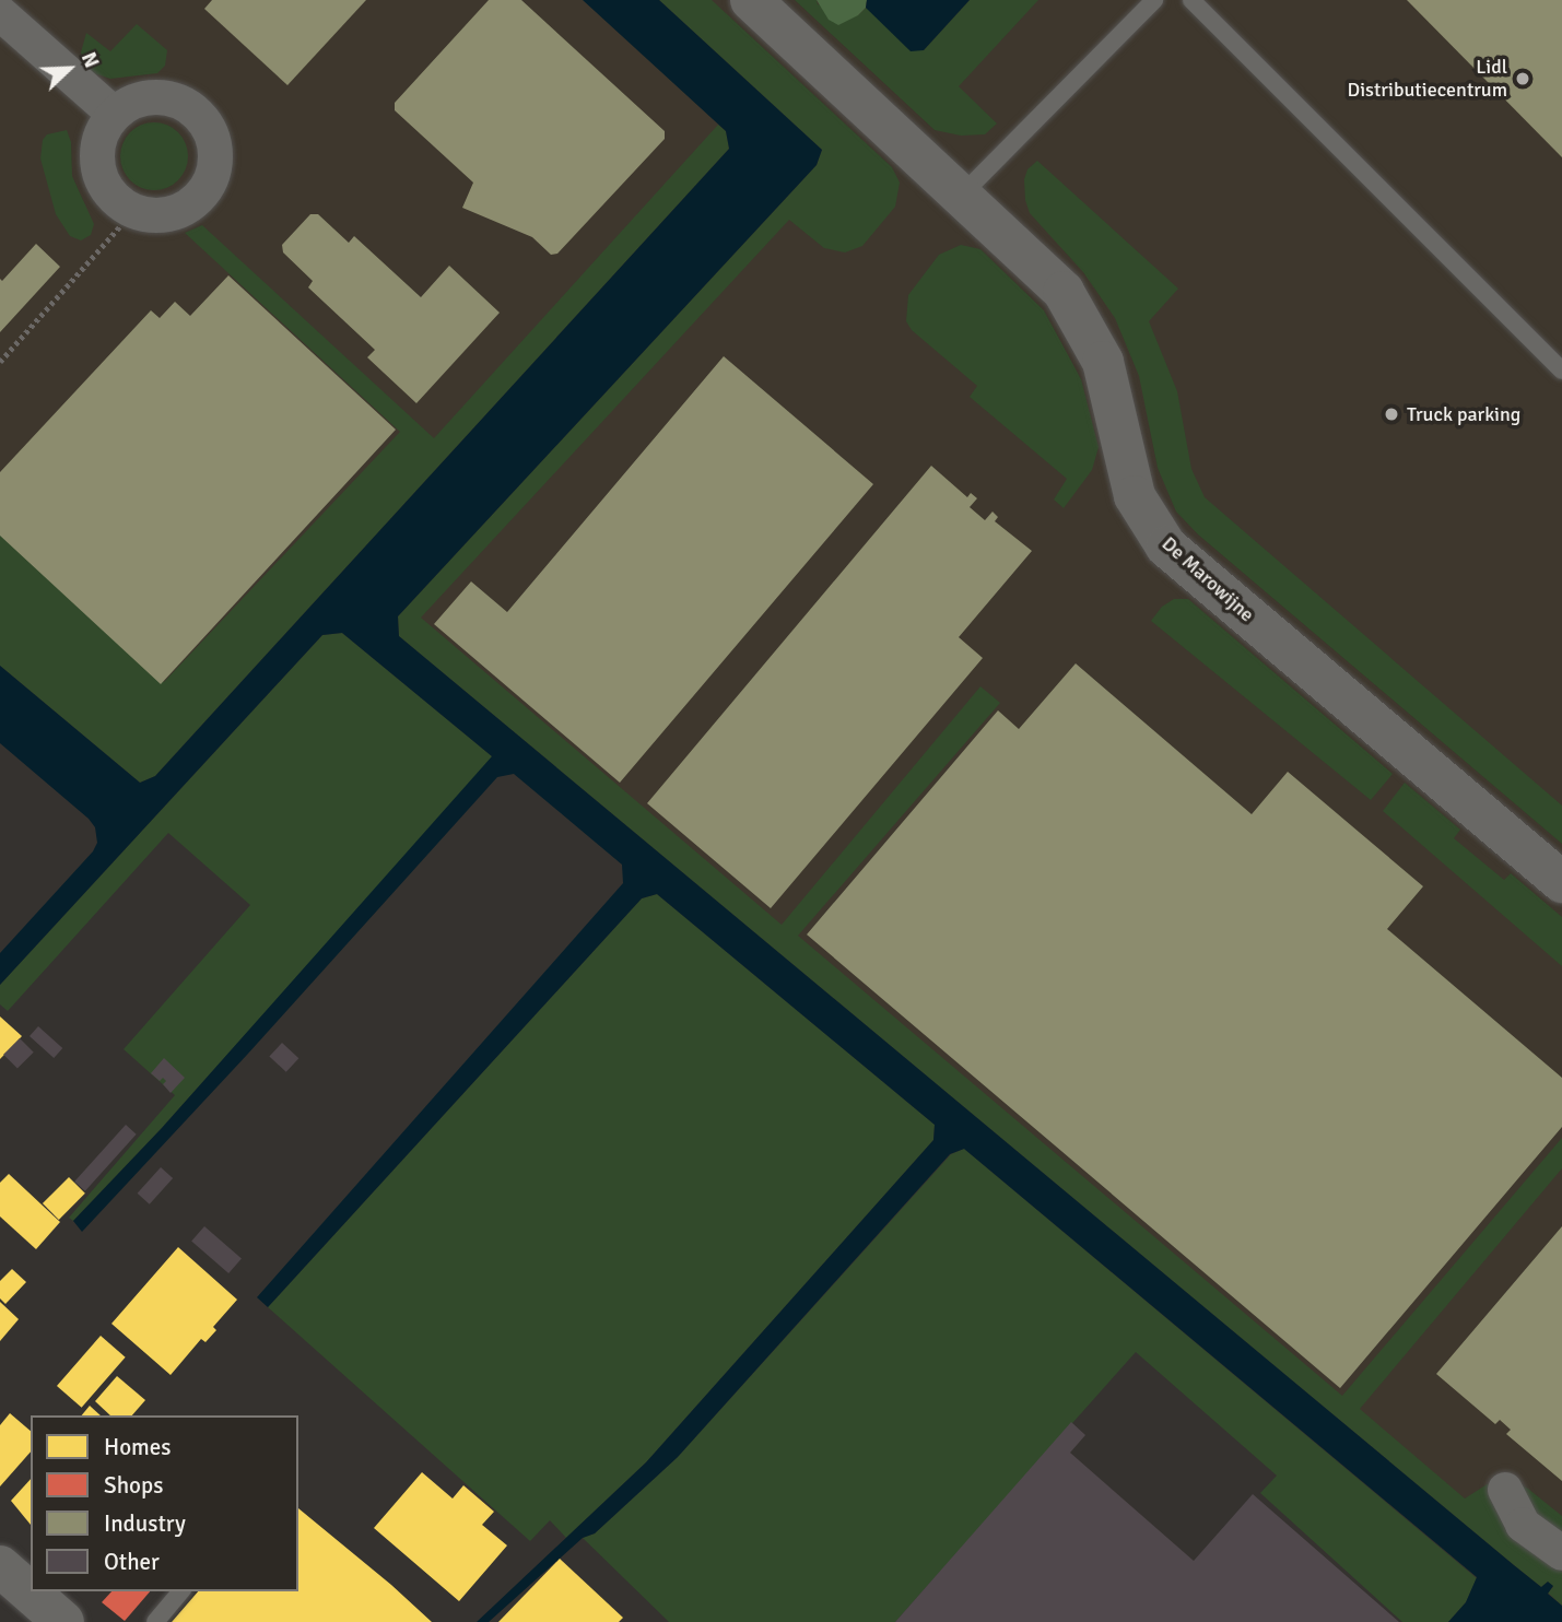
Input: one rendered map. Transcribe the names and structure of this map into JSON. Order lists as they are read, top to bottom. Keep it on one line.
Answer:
{"streets":{"street":["De Marowijne"]},"places":["Lidl Distributiecentrum","Truck parking"],"legend":["Homes","Shops","Industry","Other"],"north":"top right"}
